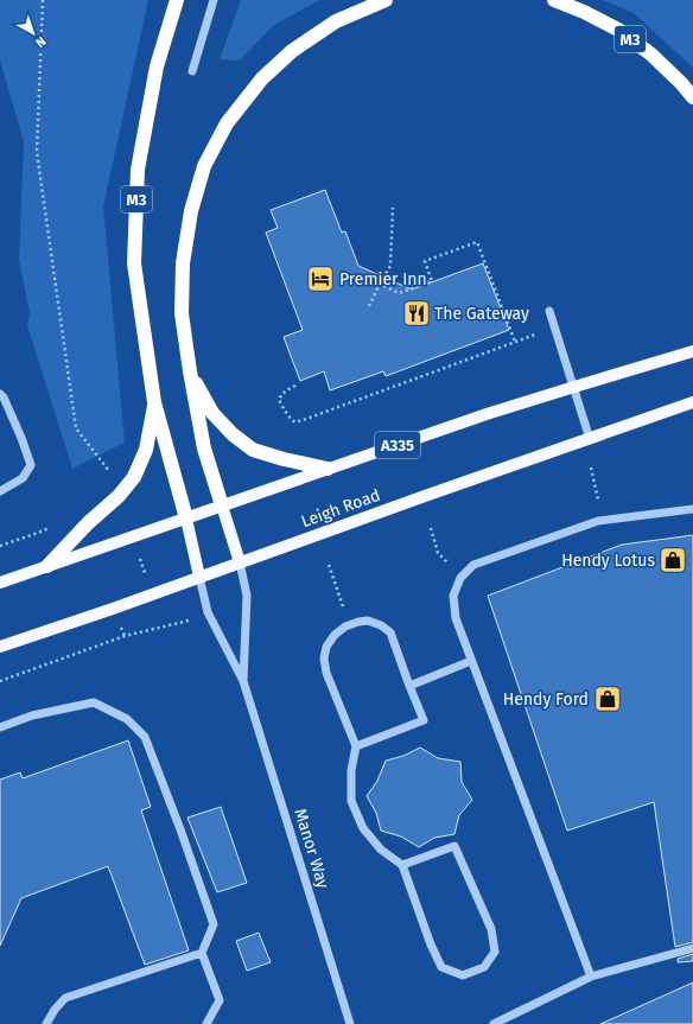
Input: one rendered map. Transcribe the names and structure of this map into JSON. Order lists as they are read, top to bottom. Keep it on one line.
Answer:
{"streets":{"highway":["M3"],"main road":["A335","Leigh Road"],"street":["Manor Way"]},"crossings":[["M3","A335"],["Leigh Road","Manor Way"]],"places":{"hotel":["Premier Inn"],"restaurant":["The Gateway"],"shop":["Hendy Lotus","Hendy Ford"]},"north":"bottom right"}
